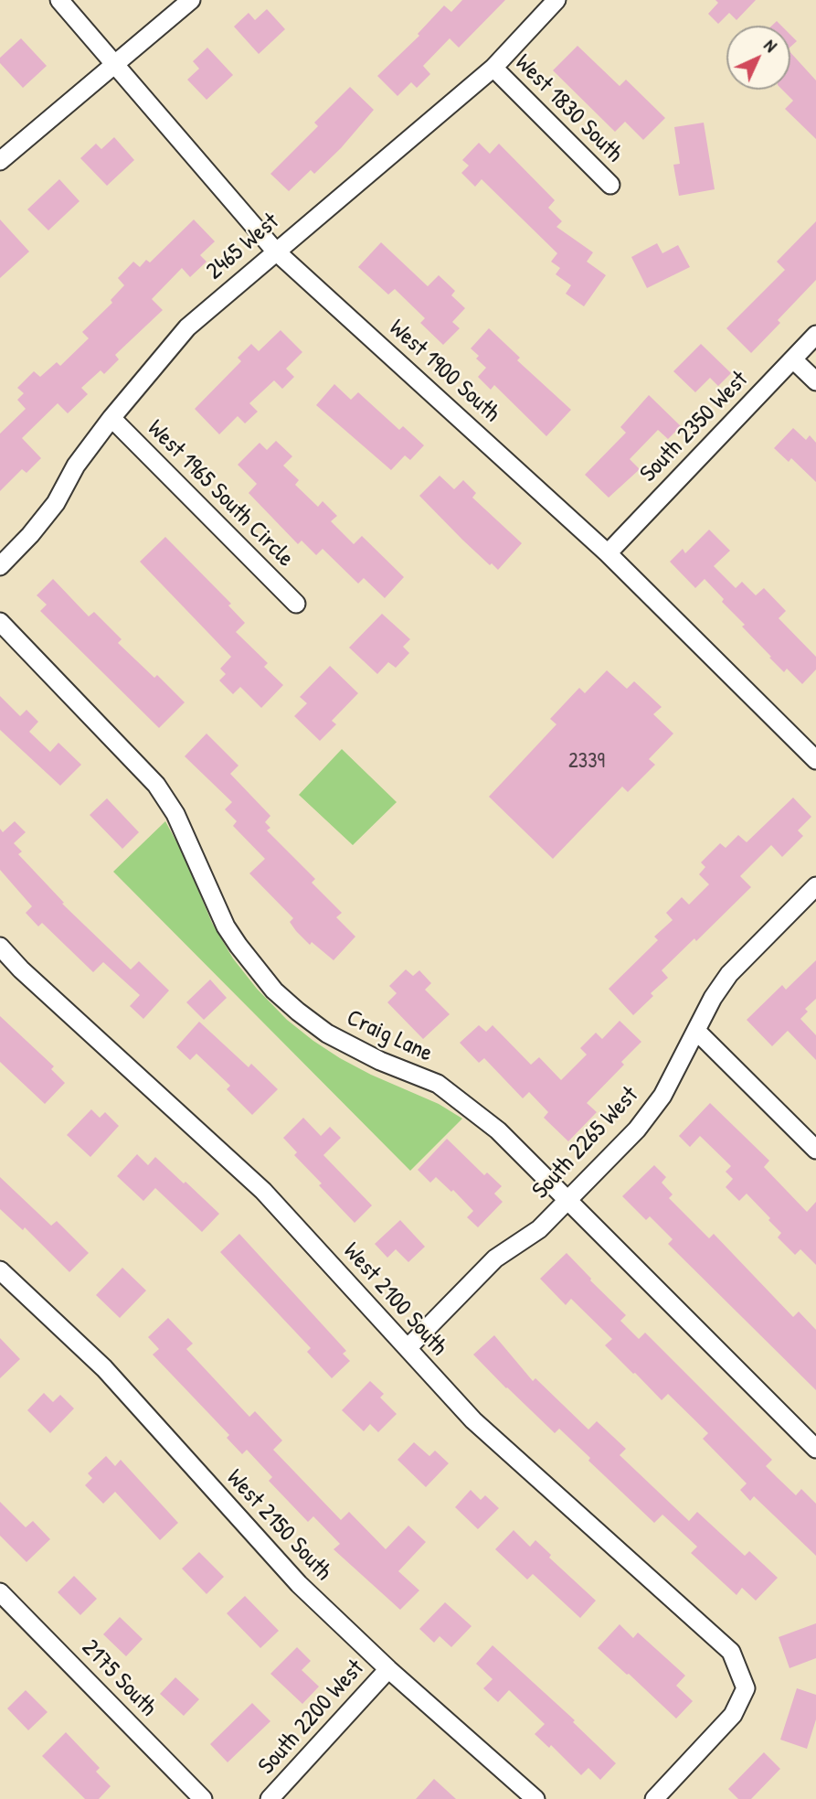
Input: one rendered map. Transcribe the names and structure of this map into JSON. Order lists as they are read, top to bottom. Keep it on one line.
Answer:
{"streets":{"street":["West 1830 South","2465 West","West 1900 South","South 2350 West","West 1965 South Circle","Craig Lane","South 2265 West","West 2100 South","West 2150 South","2175 South","South 2200 West"]},"crossings":[["West 1830 South","2465 West"],["2465 West","West 1900 South"],["2465 West","West 1965 South Circle"],["West 1900 South","South 2350 West"],["Craig Lane","South 2265 West"],["South 2265 West","West 2100 South"],["West 2150 South","South 2200 West"]],"house_numbers":["2339"],"north":"top right"}
